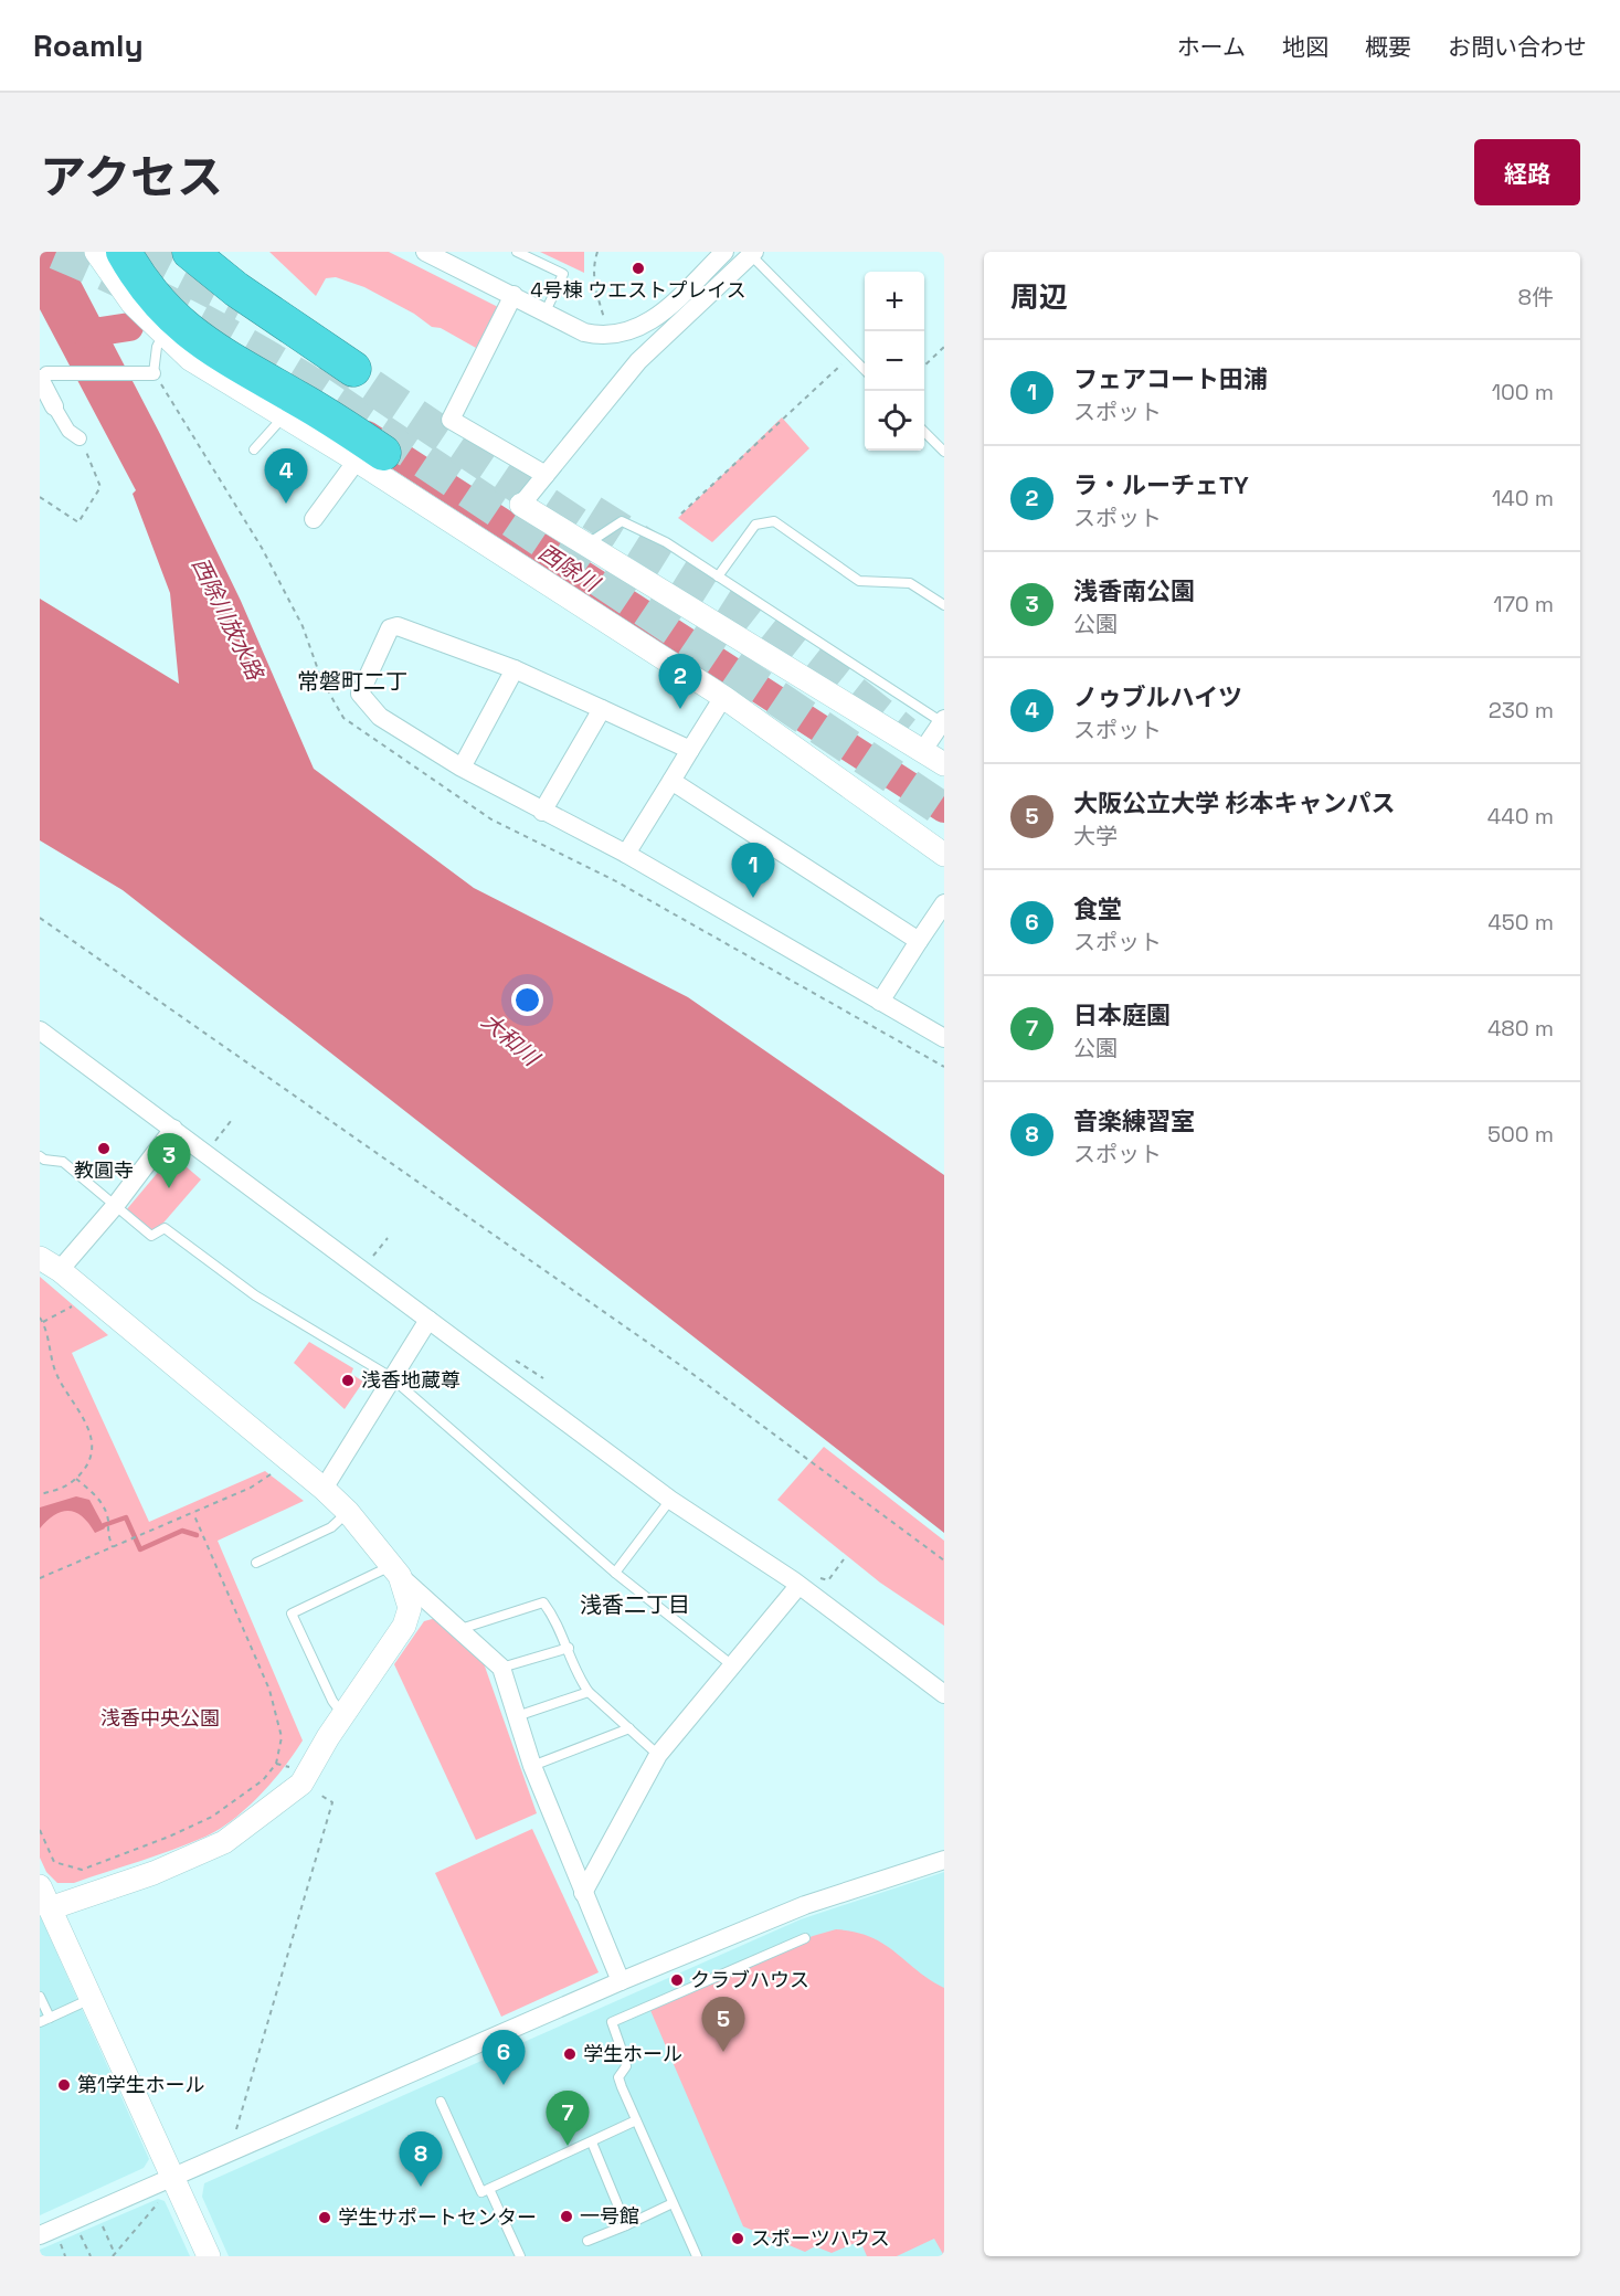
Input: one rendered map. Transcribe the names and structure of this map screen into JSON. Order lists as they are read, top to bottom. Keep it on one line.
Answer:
{"districts":["常磐町二丁","浅香二丁目"],"water":["西除川","西除川放水路","大和川"],"parks":["浅香中央公園"],"places":["4号棟 ウエストプレイス","教圓寺","浅香地蔵尊","クラブハウス","学生ホール","第1学生ホール","一号館","学生サポートセンター","スポーツハウス"],"page":{"header":"Roamly","nav":["ホーム","地図","概要","お問い合わせ"],"title":"アクセス","buttons":"経路","heading":["周辺","8件"],"map_buttons":["+","−"],"list":[{"mark":"1","name":"フェアコート田浦","note":"スポット","value":"100 m"},{"mark":"2","name":"ラ・ルーチェTY","note":"スポット","value":"140 m"},{"mark":"3","name":"浅香南公園","note":"公園","value":"170 m"},{"mark":"4","name":"ノゥブルハイツ","note":"スポット","value":"230 m"},{"mark":"5","name":"大阪公立大学 杉本キャンパス","note":"大学","value":"440 m"},{"mark":"6","name":"食堂","note":"スポット","value":"450 m"},{"mark":"7","name":"日本庭園","note":"公園","value":"480 m"},{"mark":"8","name":"音楽練習室","note":"スポット","value":"500 m"}],"pins":["4","2","1","3","5","6","7","8"]}}
